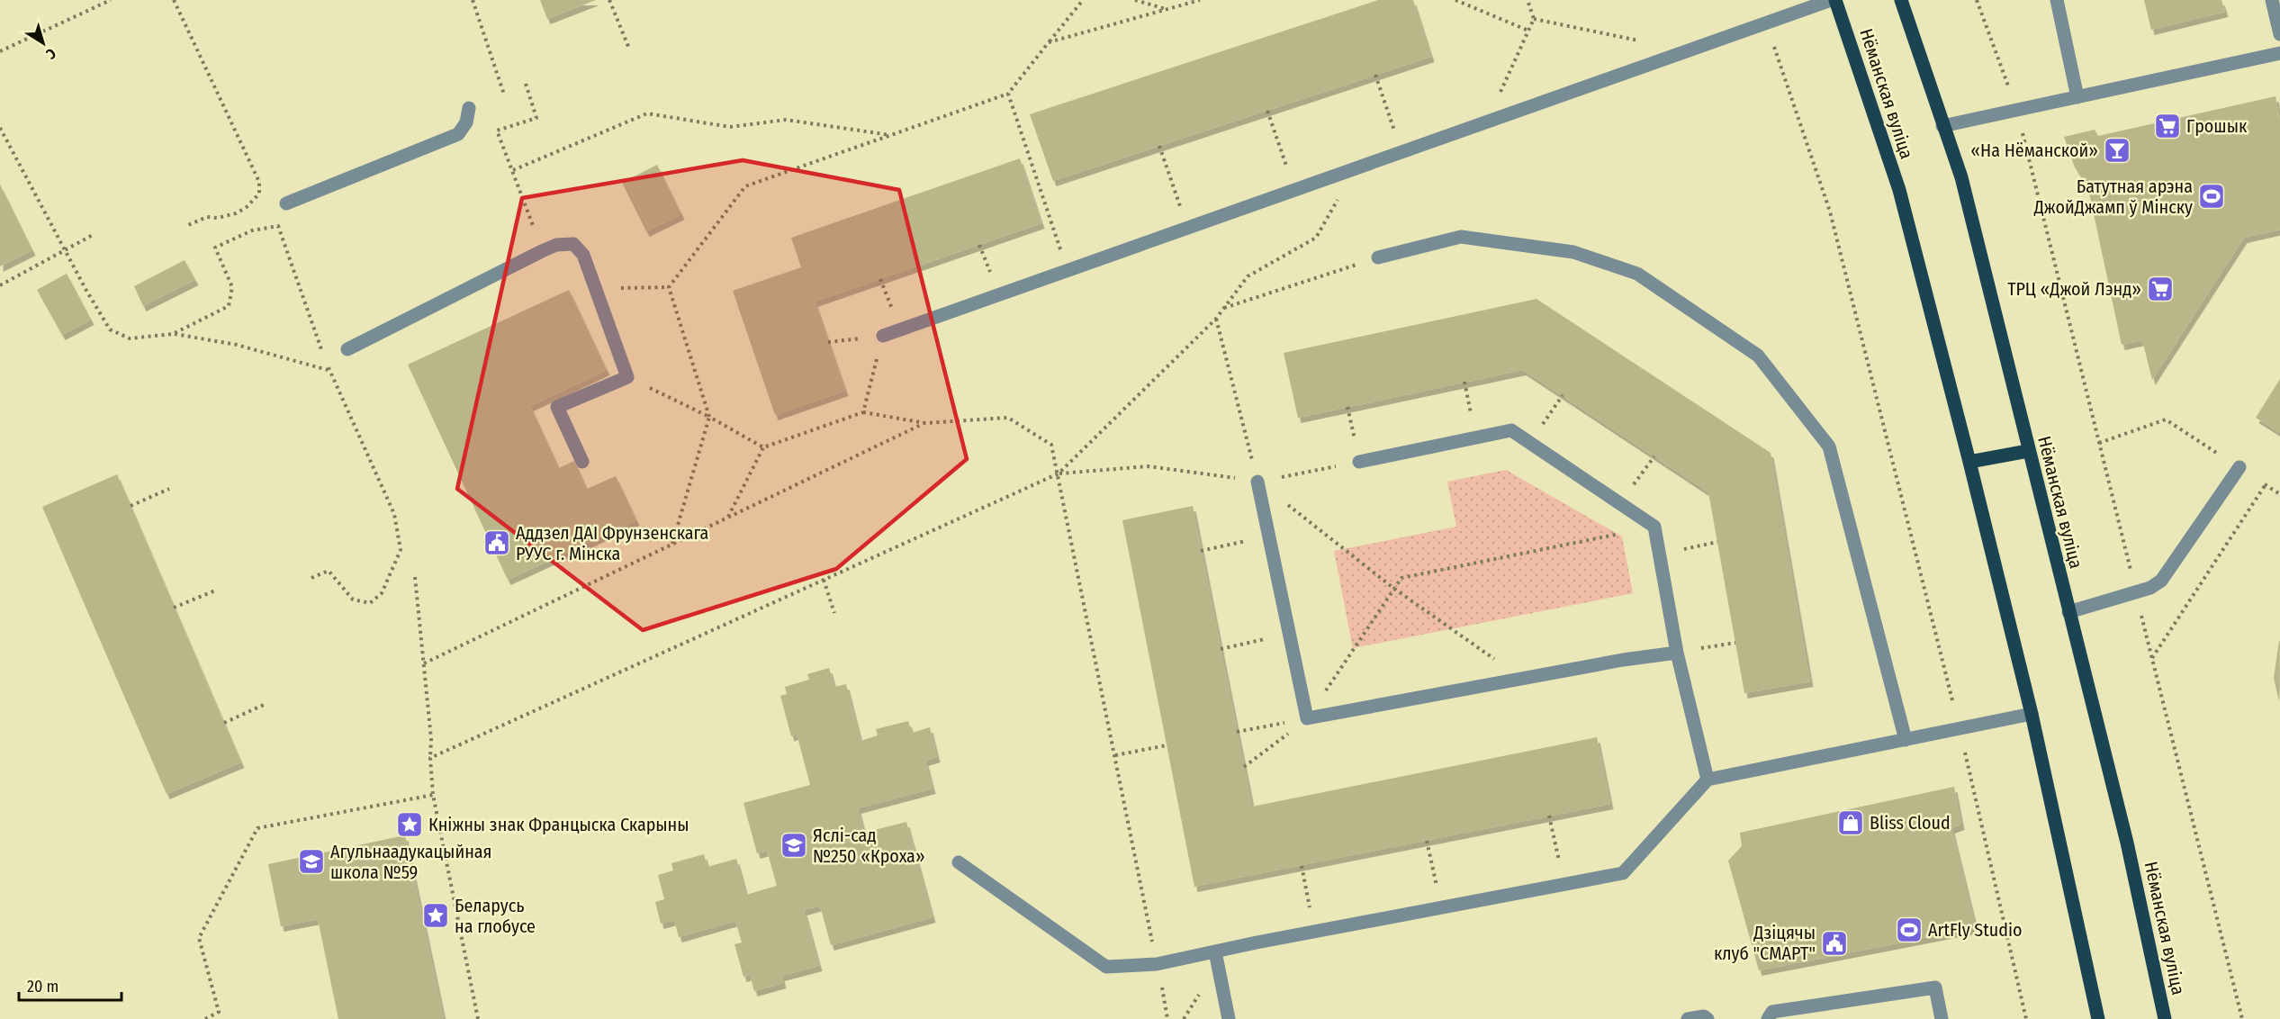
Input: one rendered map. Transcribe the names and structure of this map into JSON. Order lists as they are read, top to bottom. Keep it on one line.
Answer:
{"streets":{"main road":["Нёманская вуліца"]},"places":{"supermarket":["Грошык","ТРЦ «Джой Лэнд»"],"bar":["«На Нёманской»"],"sports":["Батутная арэна ДжойДжамп ў Мінску","ArtFly Studio"],"public building":["Аддзел ДАІ Фрунзенскага РУУС г. Мінска","Дзіцячы клуб \"СМАРТ\""],"shop":["Bliss Cloud"],"place":["Кніжны знак Францыска Скарыны","Беларусь на глобусе"],"school or university":["Яслі-сад №250 «Кроха»","Агульнаадукацыйная школа №59"]},"scale_bar":"20 m","north":"bottom right"}
